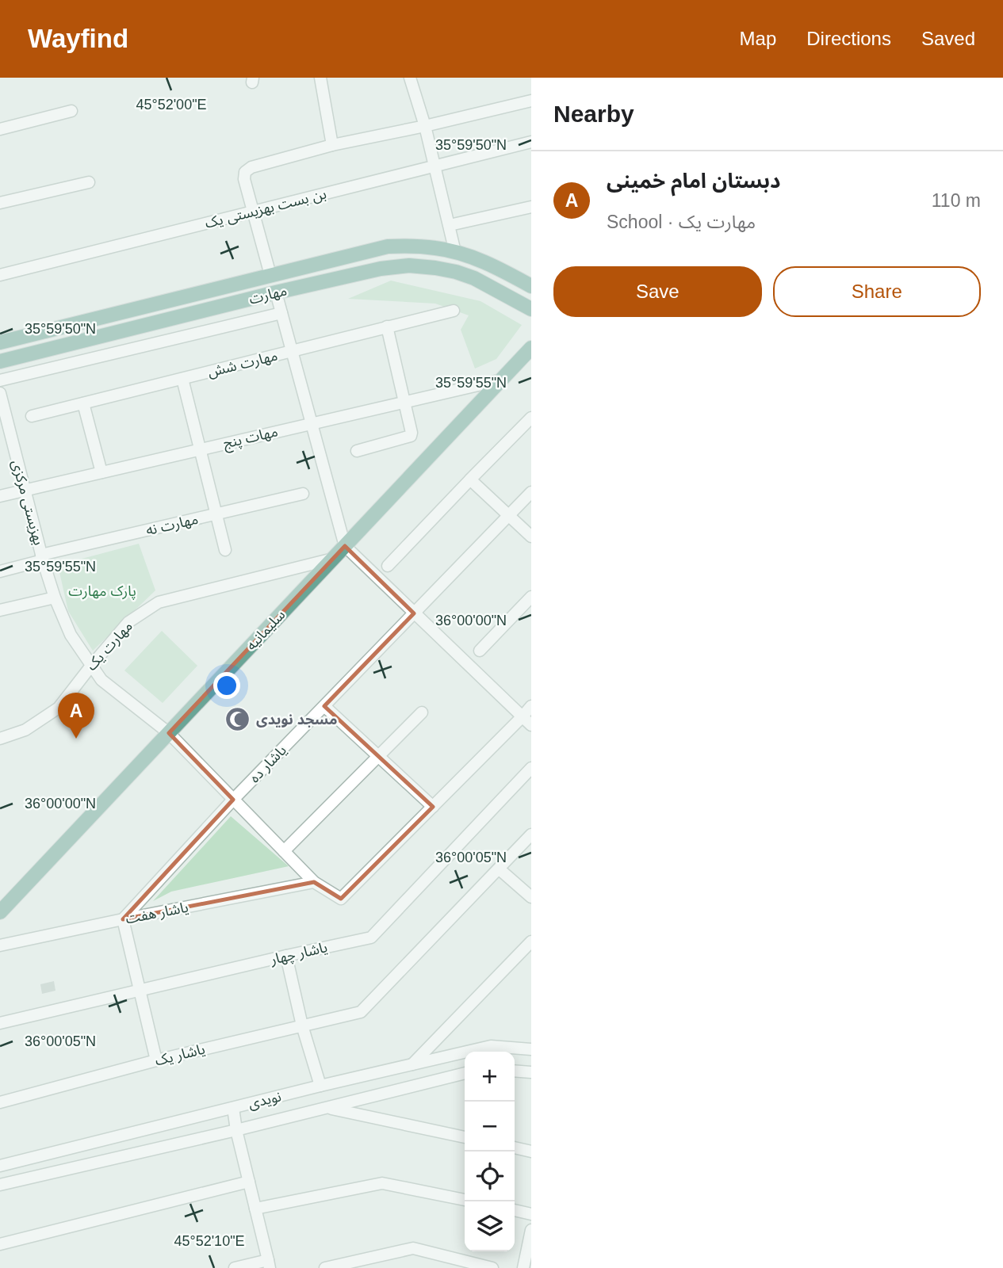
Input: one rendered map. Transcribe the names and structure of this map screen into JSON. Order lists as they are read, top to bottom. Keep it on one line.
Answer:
{"streets":{"main road":["مهارت","سلیمانیه"],"street":["بن بست بهزیستی یک","مهارت شش","مهات پنج","بهزیستی مرکزی","مهارت نه","مهارت یک","یاشار ده","یاشار هفت","یاشار چهار","یاشار یک","نویدی"]},"crossings":[["مهات پنج","بهزیستی مرکزی"],["مهات پنج","سلیمانیه"],["بهزیستی مرکزی","مهارت نه"],["بهزیستی مرکزی","سلیمانیه"],["بهزیستی مرکزی","مهارت یک"],["بهزیستی مرکزی","یاشار ده"],["بهزیستی مرکزی","یاشار هفت"],["سلیمانیه","مهارت یک"],["یاشار ده","یاشار هفت"]],"parks":["پارک مهارت"],"places":{"mosque":["مسجد نویدی"]},"page":{"header":"Wayfind","nav":["Map","Directions","Saved"],"heading":"Nearby","list":[{"mark":"A","name":"دبستان امام خمینی","note":"School · مهارت یک","value":"110 m"}],"buttons":["Save","Share"],"pins":"A","map_buttons":["+","−"]},"coordinates":["45°52'00\"E","35°59'50\"N","35°59'55\"N","36°00'00\"N","36°00'05\"N","45°52'10\"E"]}
